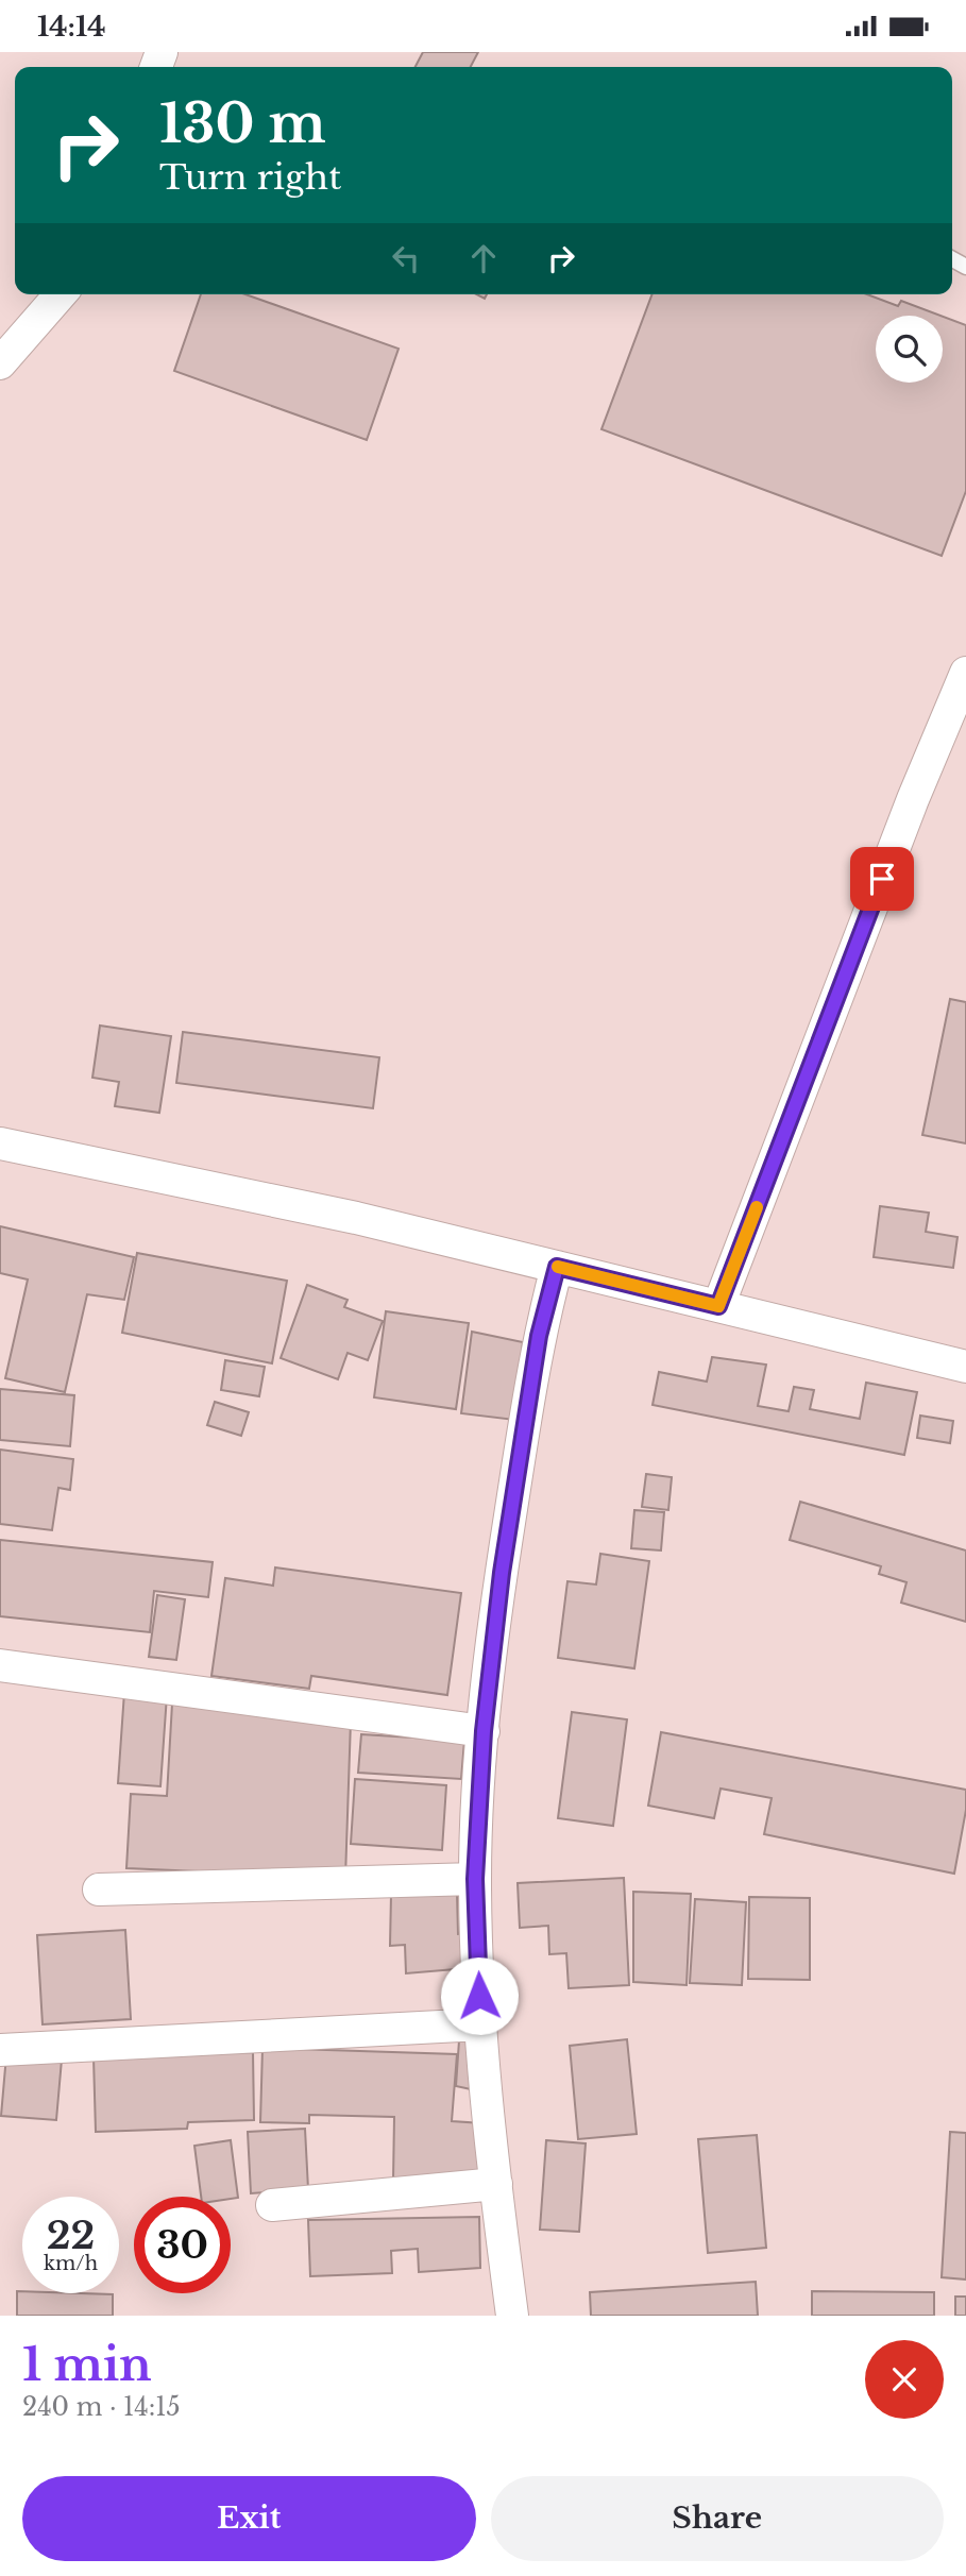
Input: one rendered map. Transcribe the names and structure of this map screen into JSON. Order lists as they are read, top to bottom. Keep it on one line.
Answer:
{"page":{"status":"14:14","turn":["130 m","Turn right"],"speed":"22 km/h","limit":"30","heading":["1 min","240 m · 14:15"],"buttons":["Exit","Share"]}}
